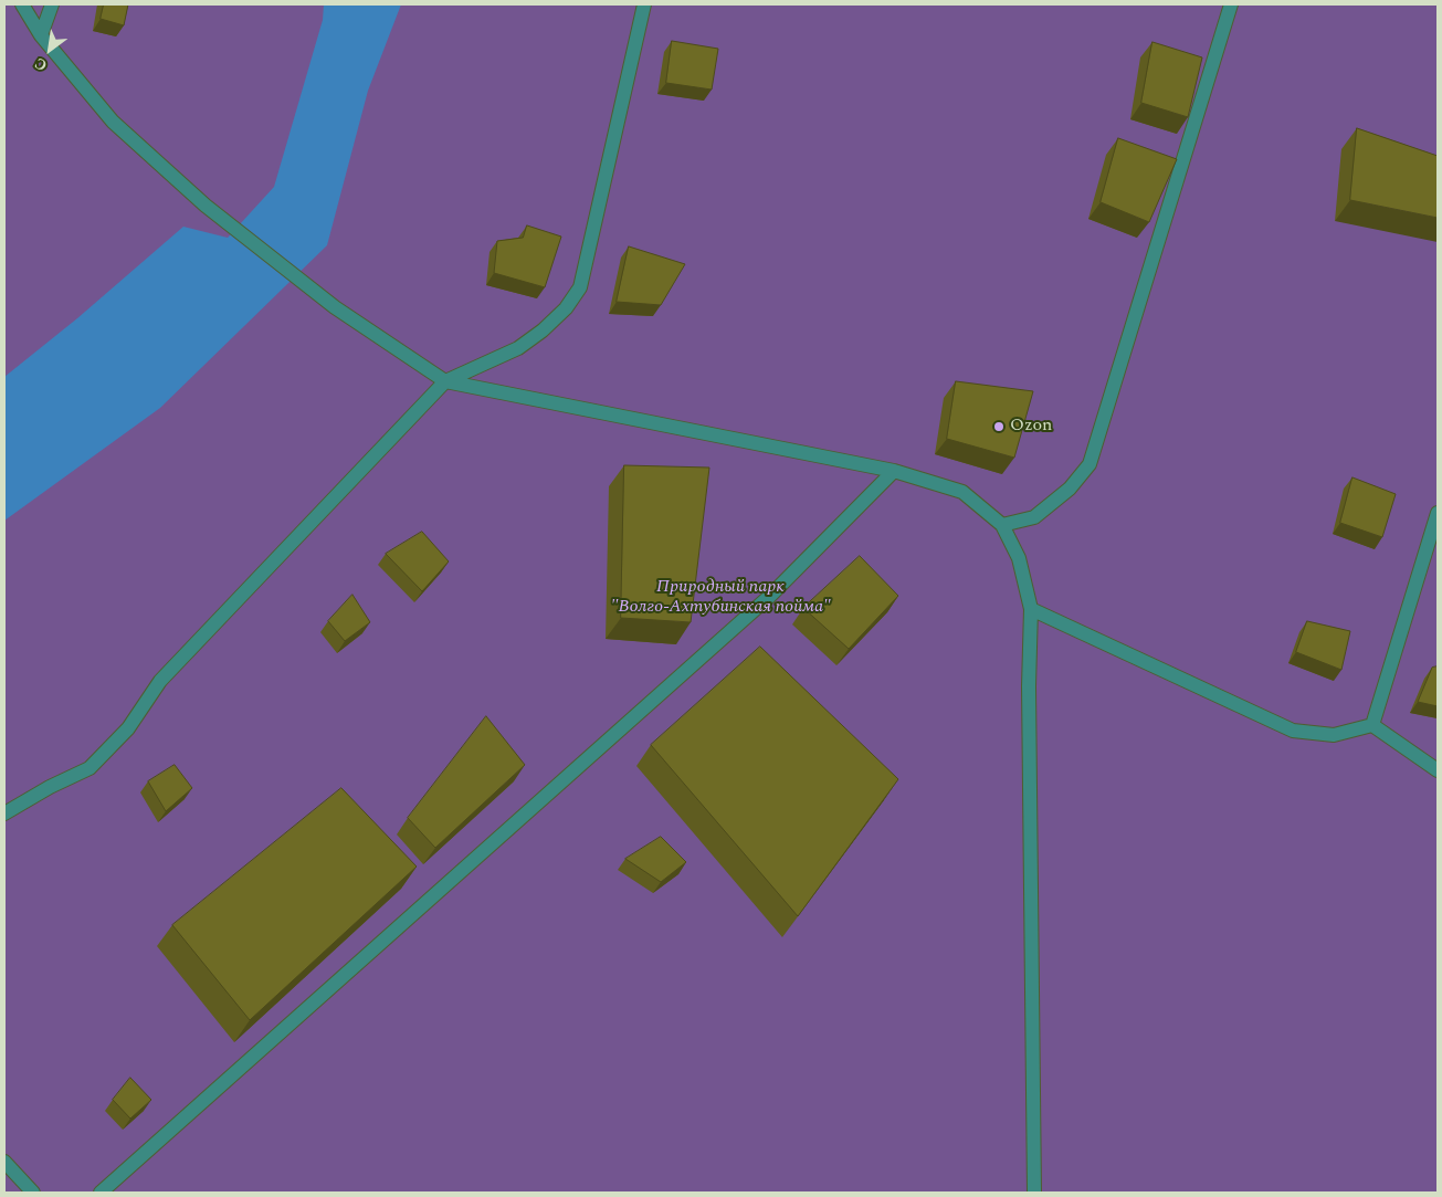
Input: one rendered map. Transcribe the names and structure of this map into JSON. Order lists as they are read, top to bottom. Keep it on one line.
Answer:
{"parks":["Природный парк \"Волго-Ахтубинская пойма\""],"places":["Ozon"],"north":"bottom left"}
